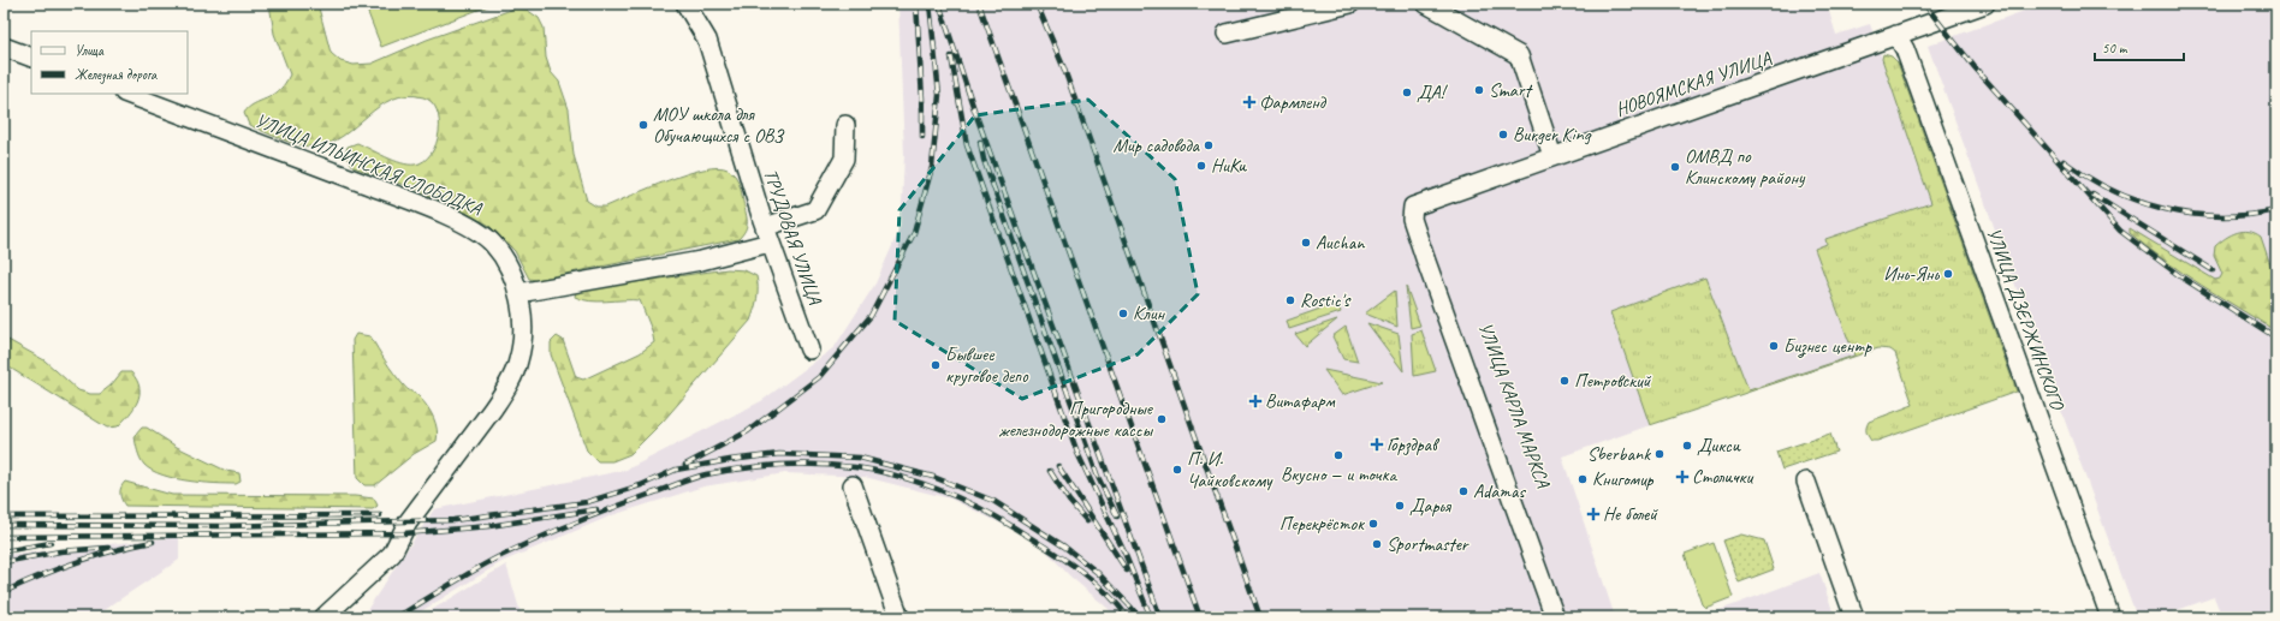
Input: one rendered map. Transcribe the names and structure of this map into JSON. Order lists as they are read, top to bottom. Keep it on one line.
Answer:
{"streets":{"street":["НОВОЯМСКАЯ УЛИЦА","УЛИЦА ИЛЬИНСКАЯ СЛОБОДКА","ТРУДОВАЯ УЛИЦА","УЛИЦА ДЗЕРЖИНСКОГО","УЛИЦА КАРЛА МАРКСА"]},"crossings":[["НОВОЯМСКАЯ УЛИЦА","УЛИЦА ДЗЕРЖИНСКОГО"],["НОВОЯМСКАЯ УЛИЦА","УЛИЦА КАРЛА МАРКСА"]],"places":{"other":["Smart","ДА!","МОУ школа для Обучающихся с ОВЗ","Burger King","Мир садовода","НиКи","ОМВД по Клинскому району","Auchan","Инь-Янь","Rostic's","Клин","Бизнес центр","Бывшее круговое депо","Петровский","Пригородные железнодорожные кассы","Дикси","Sberbank","Вкусно — и точка","П. И. Чайковскому","Книгомир","Adamas","Дарья","Перекрёсток","Sportmaster"],"health":["Фармленд","Витафарм","Горздрав","Столички","Не болей"]},"legend":["Улица","Железная дорога"],"scale_bar":"50 m"}
